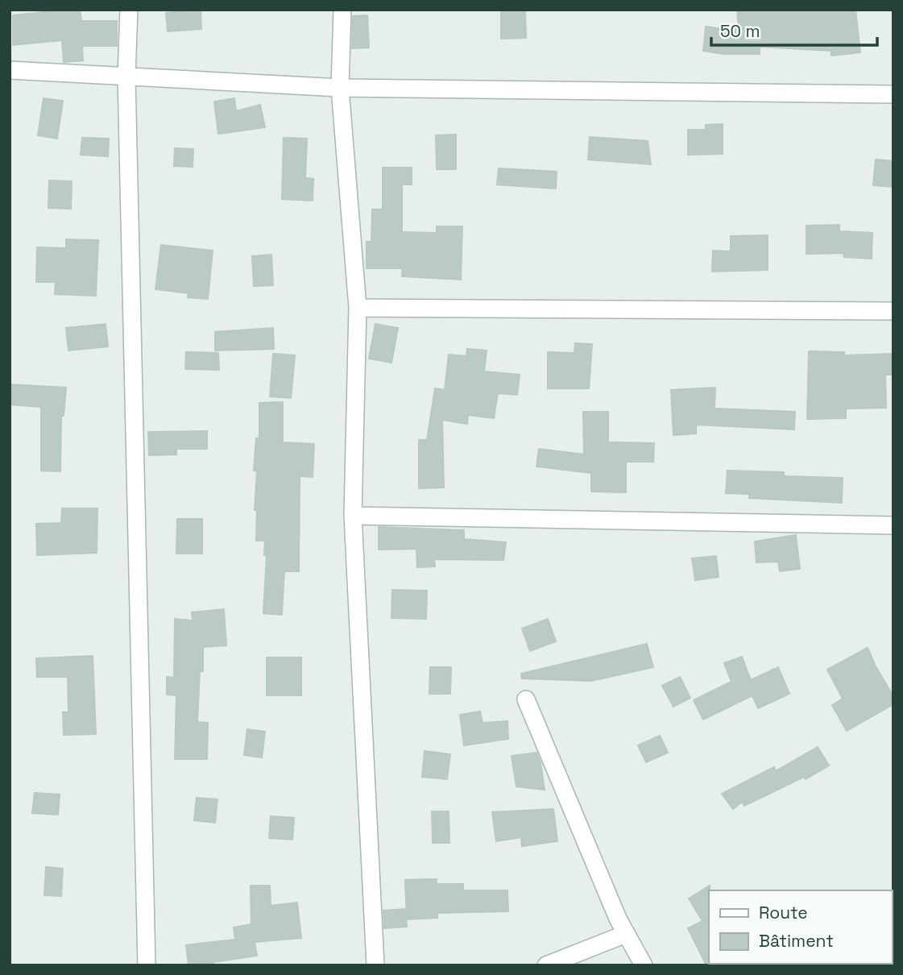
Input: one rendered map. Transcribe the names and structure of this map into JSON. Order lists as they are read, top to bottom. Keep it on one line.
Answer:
{"legend":["Route","Bâtiment"],"scale_bar":"50 m"}
